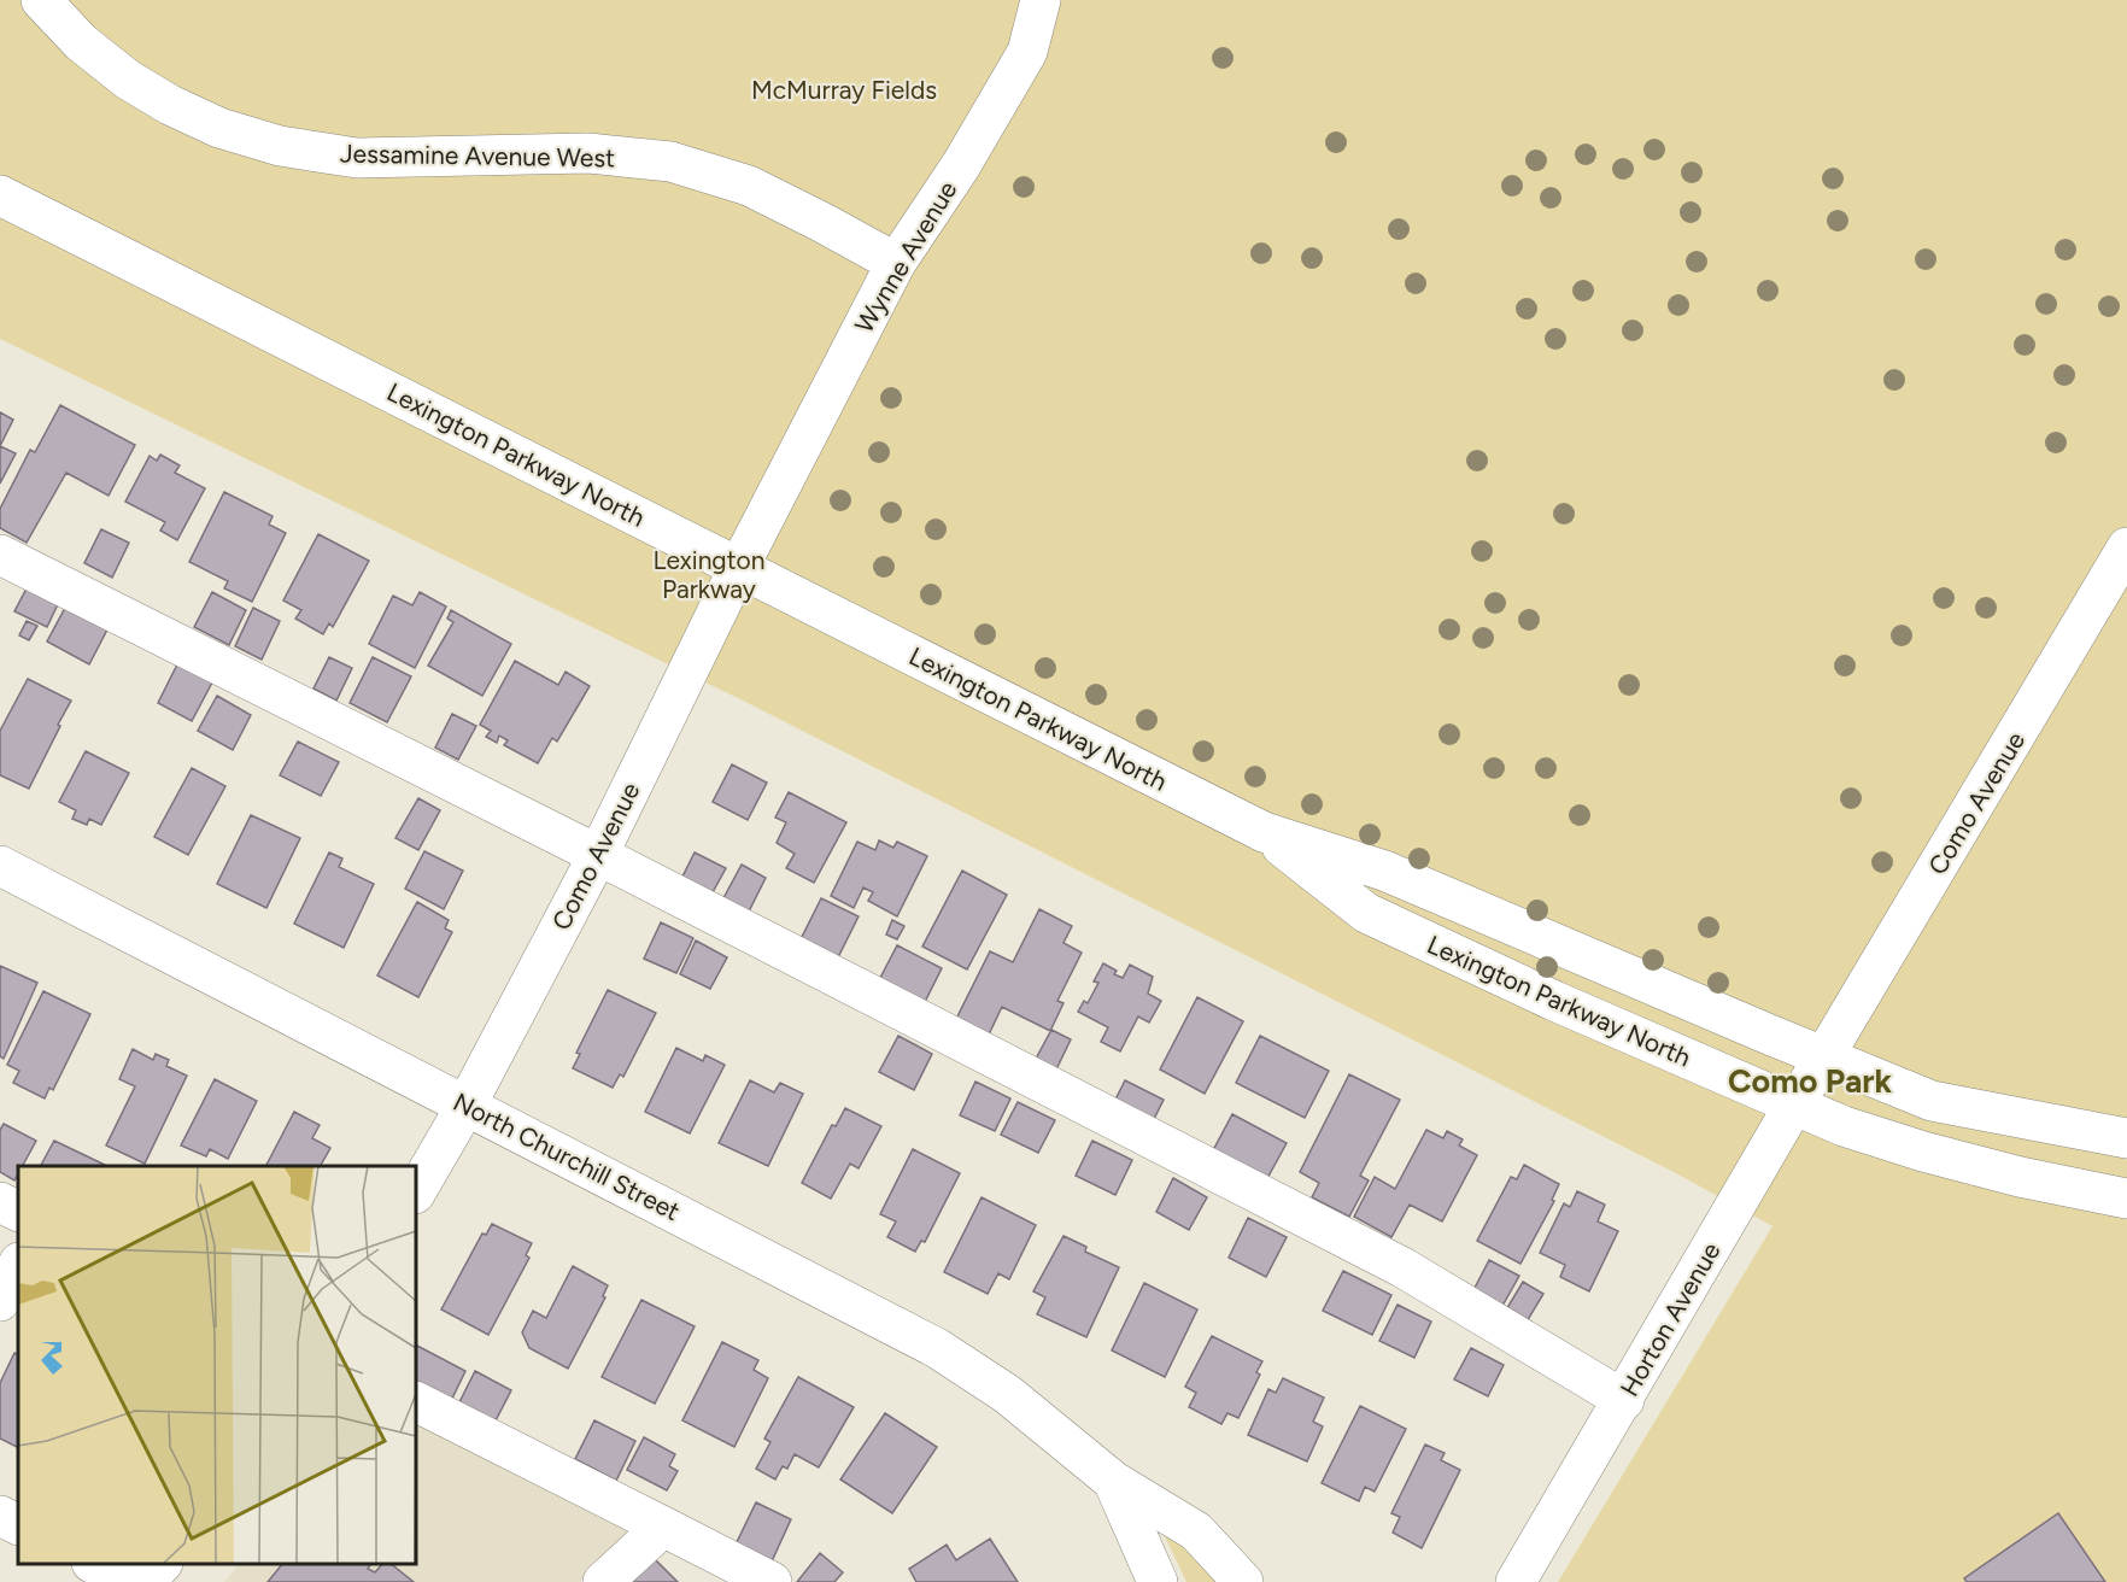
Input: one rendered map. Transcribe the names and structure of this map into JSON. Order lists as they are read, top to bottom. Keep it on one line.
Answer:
{"streets":{"street":["Jessamine Avenue West","Wynne Avenue","Lexington Parkway North","Como Avenue","North Churchill Street","Horton Avenue"]},"crossings":[["Jessamine Avenue West","Wynne Avenue"],["Wynne Avenue","Como Avenue"],["Lexington Parkway North","Como Avenue"],["Lexington Parkway North","Horton Avenue"],["Como Avenue","North Churchill Street"],["Como Avenue","Horton Avenue"]],"districts":["Como Park"],"parks":["McMurray Fields","Lexington Parkway"]}
